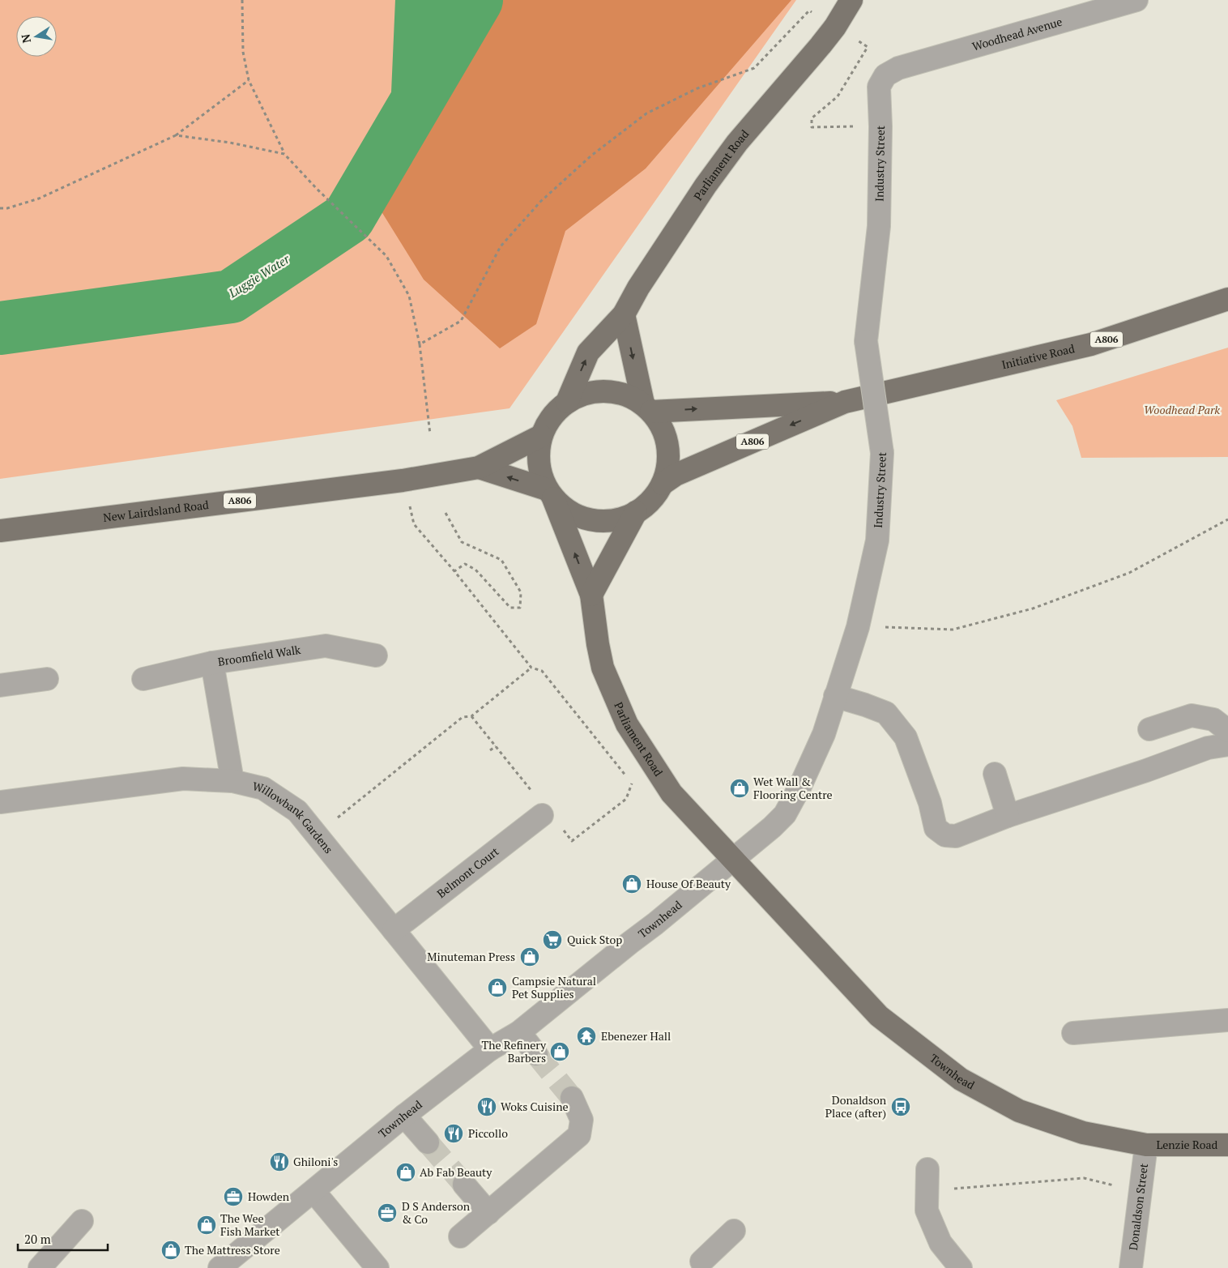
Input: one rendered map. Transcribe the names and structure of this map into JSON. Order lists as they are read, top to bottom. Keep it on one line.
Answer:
{"streets":{"main road":["Parliament Road","A806","Initiative Road","New Lairdsland Road","Townhead","Lenzie Road"],"street":["Woodhead Avenue","Industry Street","Broomfield Walk","Willowbank Gardens","Belmont Court","Donaldson Street"]},"crossings":[["Woodhead Avenue","Industry Street"],["Industry Street","Parliament Road"],["Industry Street","Townhead"],["Parliament Road","A806"],["Parliament Road","New Lairdsland Road"],["Parliament Road","Townhead"],["A806","Initiative Road"],["A806","New Lairdsland Road"],["Willowbank Gardens","Belmont Court"],["Willowbank Gardens","Townhead"],["Townhead","Lenzie Road"],["Townhead","Donaldson Street"],["Lenzie Road","Donaldson Street"]],"water":["Luggie Water"],"parks":["Woodhead Park"],"places":{"shop":["Wet Wall & Flooring Centre","House Of Beauty","Minuteman Press","Campsie Natural Pet Supplies","The Refinery Barbers","Ab Fab Beauty","The Wee Fish Market","The Mattress Store"],"supermarket":["Quick Stop"],"temple":["Ebenezer Hall"],"restaurant":["Woks Cuisine","Piccollo","Ghiloni's"],"bus stop":["Donaldson Place (after)"],"office":["Howden","D S Anderson & Co"]},"scale_bar":"20 m","north":"left"}
